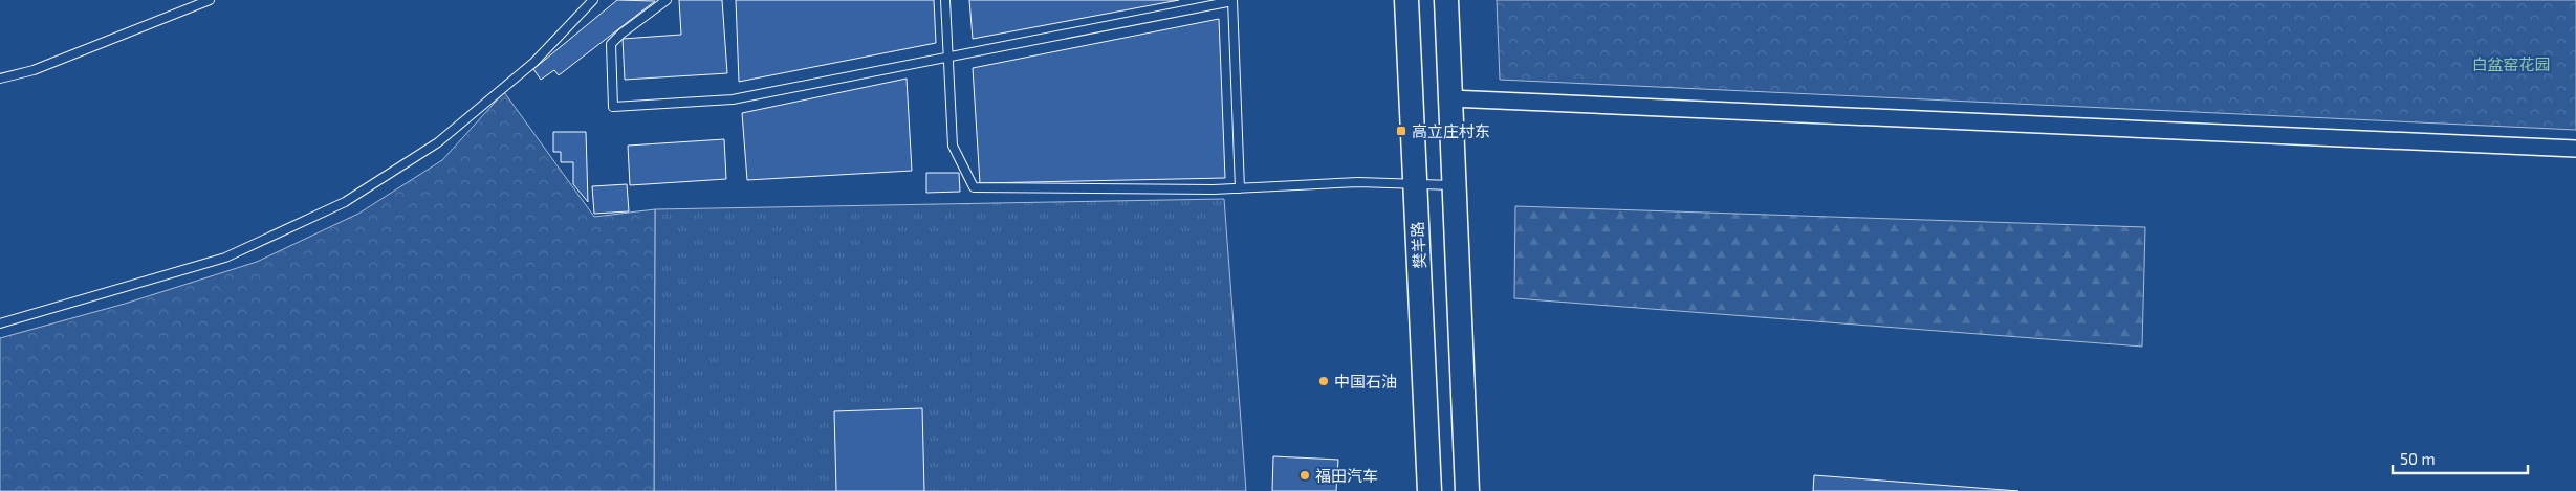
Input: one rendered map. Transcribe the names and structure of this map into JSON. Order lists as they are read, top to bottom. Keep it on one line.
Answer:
{"streets":{"main road":["樊羊路"]},"parks":["白盆窑花园"],"places":{"transit":["高立庄村东"],"other":["中国石油","福田汽车"]},"scale_bar":"50 m"}
